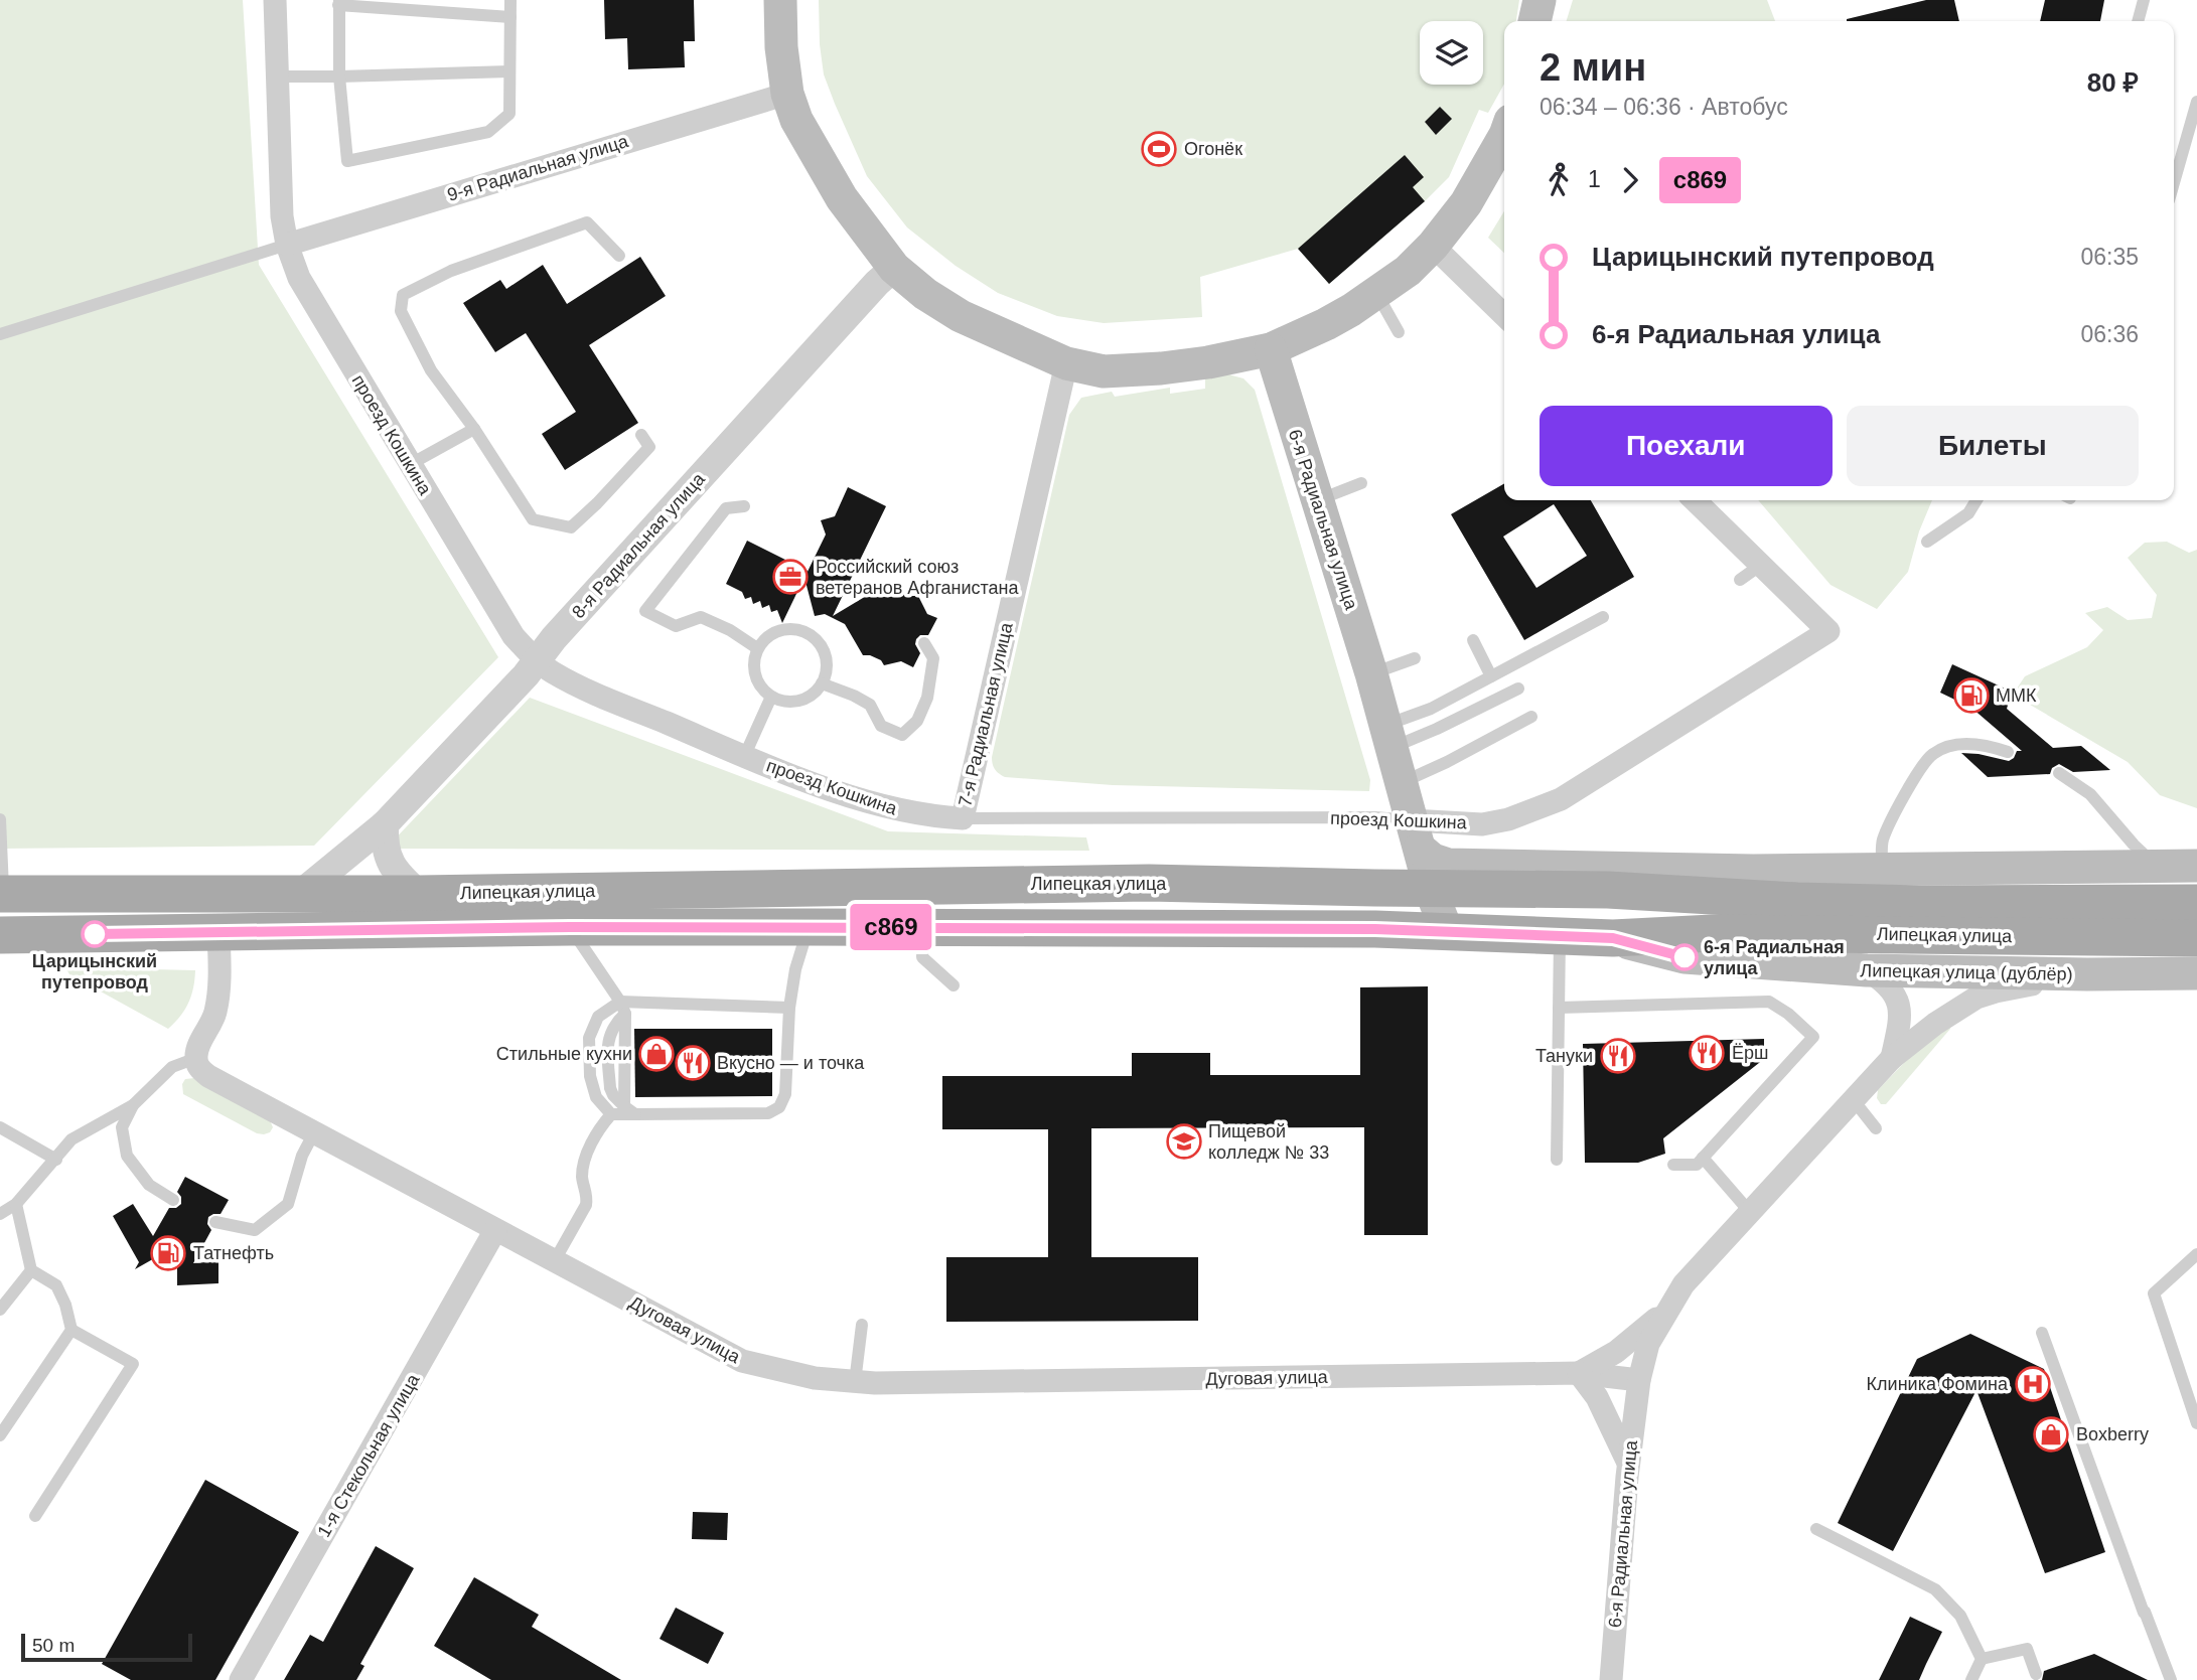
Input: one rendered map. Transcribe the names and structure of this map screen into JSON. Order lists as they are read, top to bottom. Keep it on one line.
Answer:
{"streets":{"main road":["6-я Радиальная улица","Липецкая улица","Липецкая улица (дублёр)"],"street":["9-я Радиальная улица","проезд Кошкина","8-я Радиальная улица","7-я Радиальная улица","Дуговая улица","1-я Стекольная улица"]},"crossings":[["9-я Радиальная улица","проезд Кошкина"],["проезд Кошкина","6-я Радиальная улица"],["проезд Кошкина","8-я Радиальная улица"],["проезд Кошкина","7-я Радиальная улица"],["6-я Радиальная улица","Липецкая улица"],["6-я Радиальная улица","Липецкая улица (дублёр)"],["6-я Радиальная улица","Дуговая улица"],["8-я Радиальная улица","Липецкая улица"],["Липецкая улица","Липецкая улица (дублёр)"],["Дуговая улица","1-я Стекольная улица"]],"places":{"sports":["Огонёк"],"office":["Российский союз ветеранов Афганистана"],"fuel station":["ММК","Татнефть"],"other":["Царицынский путепровод","6-я Радиальная улица"],"restaurant":["Ёрш","Тануки","Вкусно — и точка"],"shop":["Стильные кухни","Boxberry"],"school or university":["Пищевой колледж № 33"],"hospital":["Клиника Фомина"]},"lines":["bus line с869"],"scale_bar":"50 m","page":{"on_map":"с869","heading":["2 мин","06:34 – 06:36 · Автобус","80 ₽"],"legs":["1","с869"],"list":[{"name":"Царицынский путепровод","value":"06:35"},{"name":"6-я Радиальная улица","value":"06:36"}],"buttons":["Поехали","Билеты"],"scale":"50 m"}}
